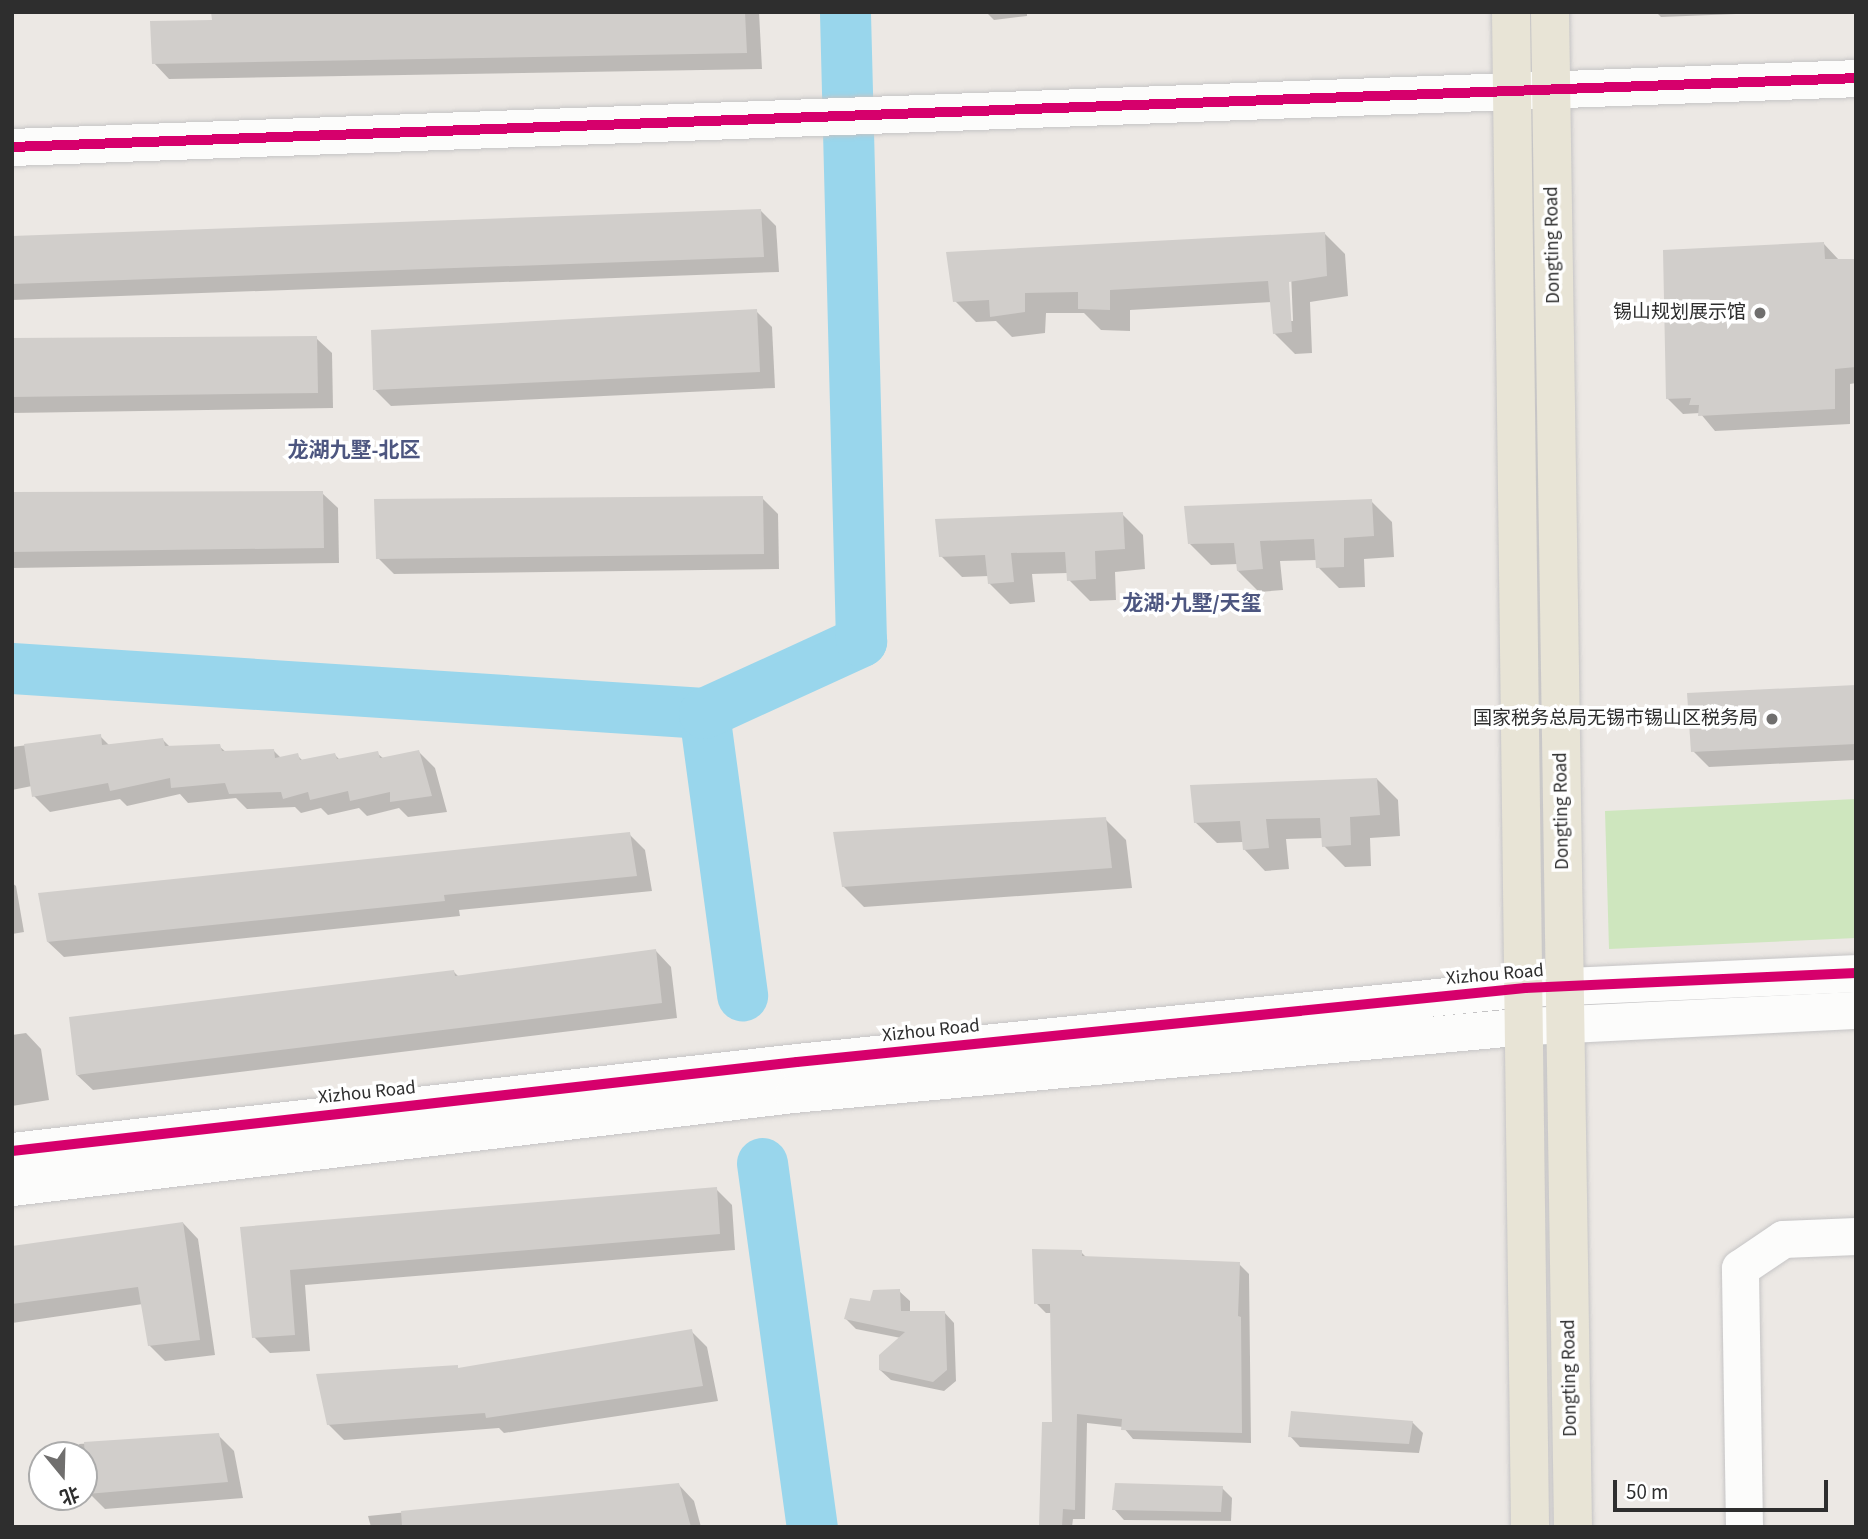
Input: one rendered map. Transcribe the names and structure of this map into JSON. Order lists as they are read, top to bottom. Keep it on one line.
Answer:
{"streets":{"main road":["Dongting Road"],"street":["Xizhou Road"]},"crossings":[["Dongting Road","Xizhou Road"]],"districts":["龙湖九墅-北区","龙湖·九墅/天玺"],"places":["锡山规划展示馆","国家税务总局无锡市锡山区税务局"],"scale_bar":"50 m","north":"bottom"}
